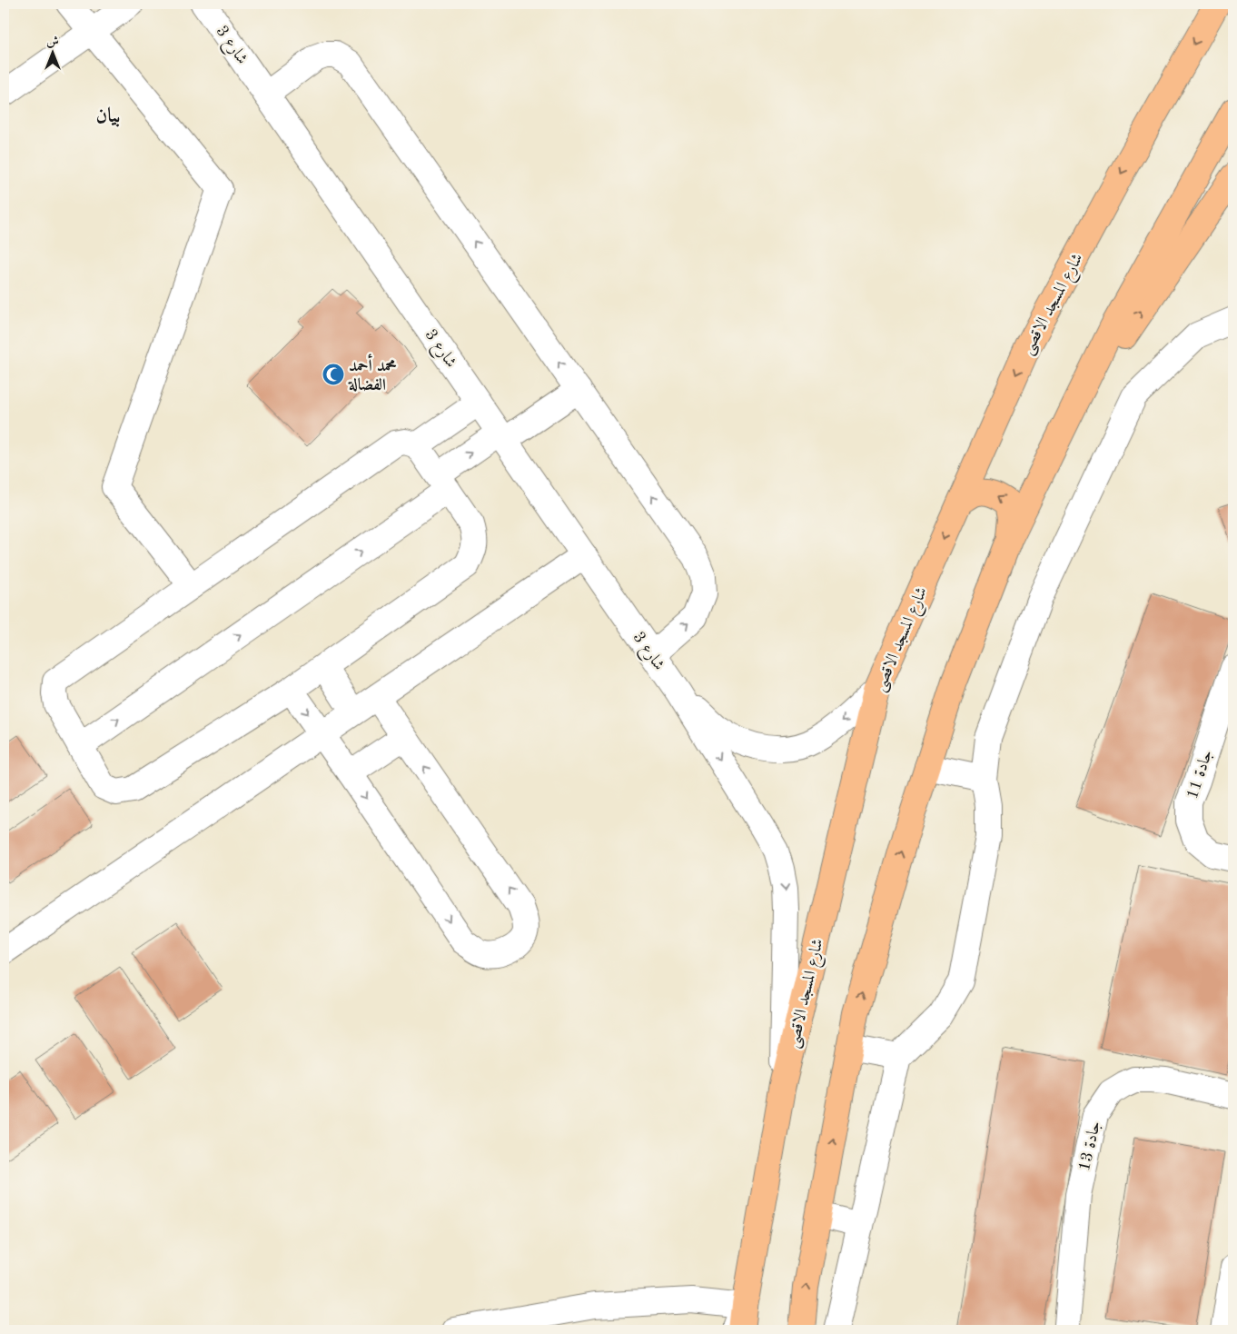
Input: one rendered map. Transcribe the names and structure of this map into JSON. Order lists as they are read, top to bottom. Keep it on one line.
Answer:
{"streets":{"main road":["شارع المسجد الاقصى"],"street":["شارع 3","جادة 11","جادة 13"]},"crossings":[["شارع 3","شارع المسجد الاقصى"]],"districts":["بيان"],"places":{"mosque":["محمد أحمد الفضالة"]},"north":"top"}
